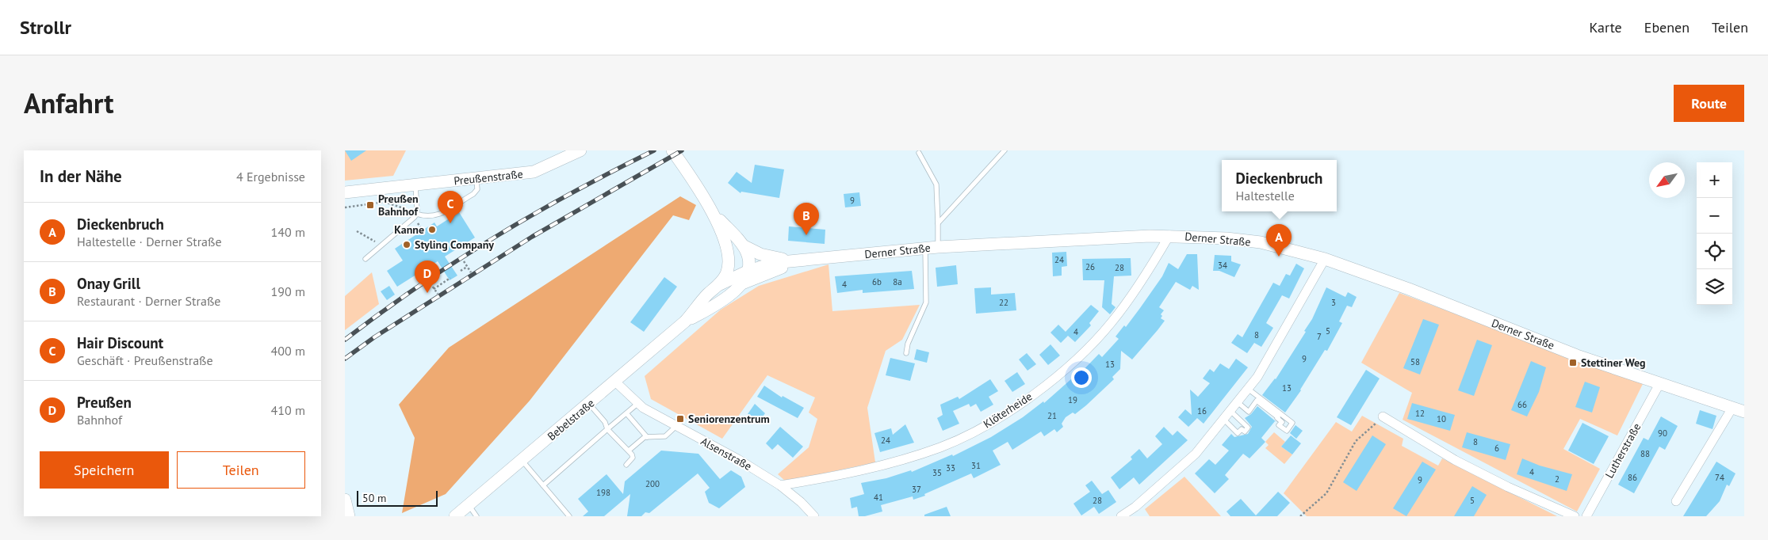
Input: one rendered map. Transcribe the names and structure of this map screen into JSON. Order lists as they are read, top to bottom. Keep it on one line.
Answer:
{"streets":{"street":["Preußenstraße","Derner Straße","Klöterheide","Bebelstraße","Lutherstraße","Alsenstraße"]},"crossings":[["Derner Straße","Klöterheide"],["Derner Straße","Bebelstraße"],["Derner Straße","Lutherstraße"],["Klöterheide","Alsenstraße"],["Bebelstraße","Alsenstraße"]],"places":{"transit":["Preußen Bahnhof","Stettiner Weg","Seniorenzentrum"],"other":["Kanne","Styling Company"]},"house_numbers":["9","24","34","26","28","6b","8a","4","22","3","5","4","8","7","9","58","13","13","19","66","16","12","21","10","90","24","8","6","88","31","33","4","35","86","74","2","9","200","37","198","41","28","5"],"scale_bar":"50 m","north":"bottom left","page":{"header":"Strollr","nav":["Karte","Ebenen","Teilen"],"title":"Anfahrt","buttons":["Route",["Speichern","Teilen"]],"heading":["In der Nähe","4 Ergebnisse"],"popup":["Dieckenbruch","Haltestelle"],"map_buttons":["+","−"],"pins":["C","B","A","D"],"list":[{"mark":"A","name":"Dieckenbruch","note":"Haltestelle · Derner Straße","value":"140 m"},{"mark":"B","name":"Onay Grill","note":"Restaurant · Derner Straße","value":"190 m"},{"mark":"C","name":"Hair Discount","note":"Geschäft · Preußenstraße","value":"400 m"},{"mark":"D","name":"Preußen","note":"Bahnhof","value":"410 m"}],"scale":"50 m"}}
